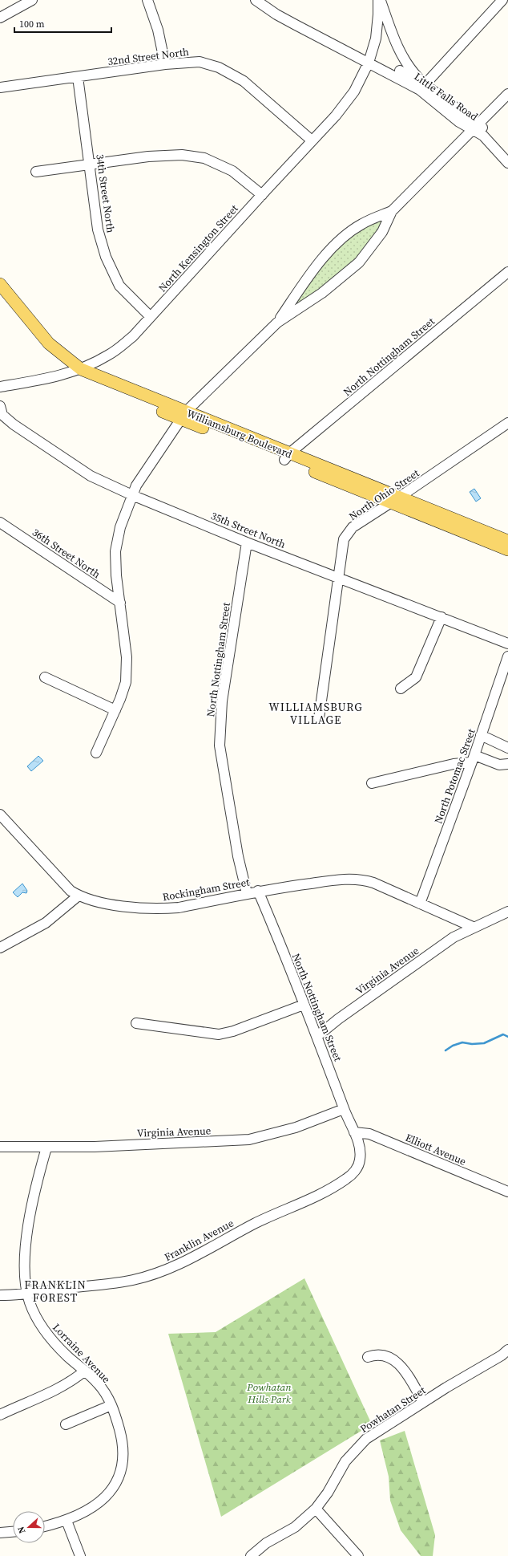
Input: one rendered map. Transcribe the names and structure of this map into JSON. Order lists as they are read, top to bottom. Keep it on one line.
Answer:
{"streets":{"main road":["Williamsburg Boulevard"],"street":["32nd Street North","Little Falls Road","34th Street North","North Kensington Street","North Nottingham Street","North Ohio Street","35th Street North","36th Street North","North Potomac Street","Rockingham Street","Virginia Avenue","Elliott Avenue","Franklin Avenue","Lorraine Avenue","Powhatan Street"]},"crossings":[["32nd Street North","34th Street North"],["32nd Street North","North Kensington Street"],["Little Falls Road","North Kensington Street"],["34th Street North","North Kensington Street"],["North Kensington Street","Williamsburg Boulevard"],["North Nottingham Street","Williamsburg Boulevard"],["North Nottingham Street","35th Street North"],["North Nottingham Street","Rockingham Street"],["North Nottingham Street","Virginia Avenue"],["North Nottingham Street","Elliott Avenue"],["North Nottingham Street","Franklin Avenue"],["Williamsburg Boulevard","North Ohio Street"],["North Ohio Street","35th Street North"],["North Potomac Street","Rockingham Street"],["Rockingham Street","Virginia Avenue"],["Virginia Avenue","Lorraine Avenue"],["Elliott Avenue","Franklin Avenue"],["Franklin Avenue","Lorraine Avenue"]],"districts":["WILLIAMSBURG VILLAGE","FRANKLIN FOREST"],"parks":["Powhatan Hills Park"],"scale_bar":"100 m","north":"left"}
